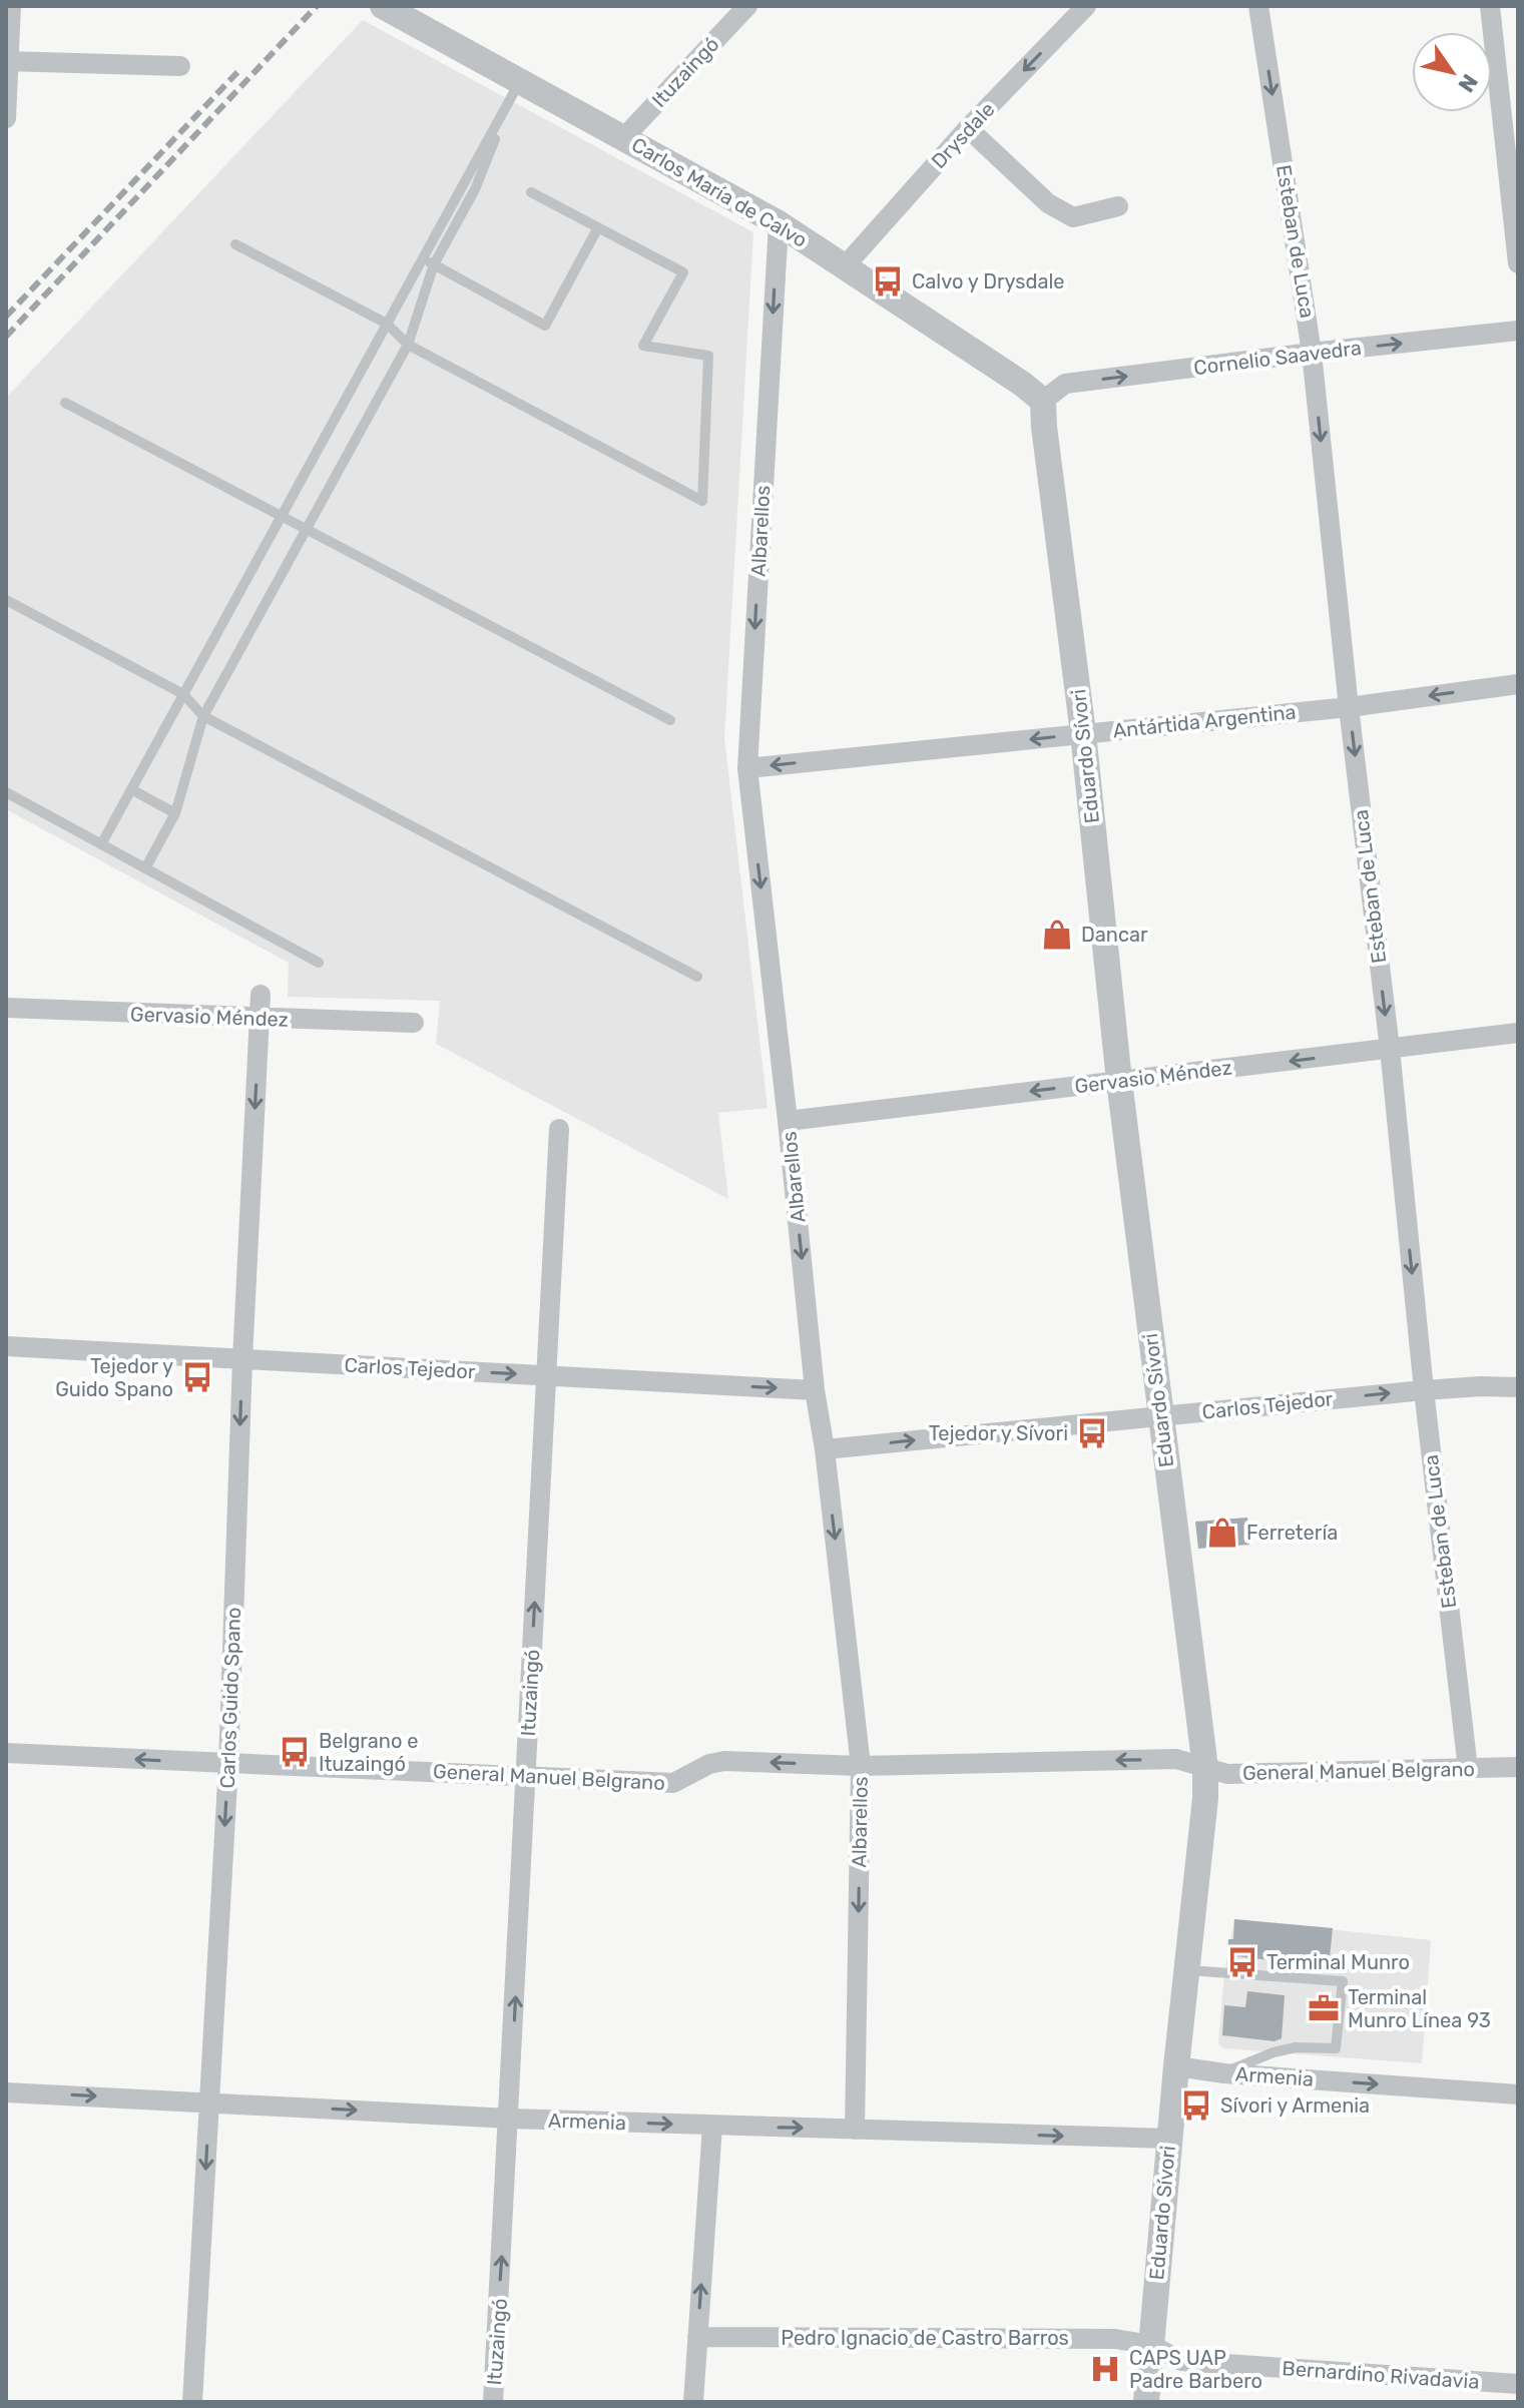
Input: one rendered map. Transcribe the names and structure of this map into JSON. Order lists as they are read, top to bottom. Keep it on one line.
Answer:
{"streets":{"street":["Ituzaingó","Drysdale","Carlos María de Calvo","Esteban de Luca","Cornelio Saavedra","Albarellos","Antártida Argentina","Eduardo Sívori","Gervasio Méndez","Carlos Tejedor","Carlos Guido Spano","General Manuel Belgrano","Armenia","Pedro Ignacio de Castro Barros","Bernardino Rivadavia"]},"crossings":[["Ituzaingó","Carlos María de Calvo"],["Ituzaingó","Carlos Tejedor"],["Ituzaingó","General Manuel Belgrano"],["Ituzaingó","Armenia"],["Drysdale","Carlos María de Calvo"],["Carlos María de Calvo","Cornelio Saavedra"],["Carlos María de Calvo","Albarellos"],["Carlos María de Calvo","Eduardo Sívori"],["Esteban de Luca","Cornelio Saavedra"],["Esteban de Luca","Antártida Argentina"],["Esteban de Luca","Gervasio Méndez"],["Esteban de Luca","Carlos Tejedor"],["Esteban de Luca","General Manuel Belgrano"],["Cornelio Saavedra","Eduardo Sívori"],["Albarellos","Antártida Argentina"],["Albarellos","Gervasio Méndez"],["Albarellos","Carlos Tejedor"],["Albarellos","General Manuel Belgrano"],["Albarellos","Armenia"],["Antártida Argentina","Eduardo Sívori"],["Eduardo Sívori","Gervasio Méndez"],["Eduardo Sívori","Carlos Tejedor"],["Eduardo Sívori","General Manuel Belgrano"],["Eduardo Sívori","Armenia"],["Eduardo Sívori","Pedro Ignacio de Castro Barros"],["Eduardo Sívori","Bernardino Rivadavia"],["Gervasio Méndez","Carlos Guido Spano"],["Carlos Tejedor","Carlos Guido Spano"],["Carlos Guido Spano","General Manuel Belgrano"],["Carlos Guido Spano","Armenia"],["Pedro Ignacio de Castro Barros","Bernardino Rivadavia"]],"one_way":["Ituzaingó","Drysdale","Esteban de Luca","Cornelio Saavedra","Albarellos","Antártida Argentina","Gervasio Méndez","Carlos Tejedor","Carlos Guido Spano","General Manuel Belgrano","Armenia"],"places":{"bus stop":["Calvo y Drysdale","Tejedor y Guido Spano","Tejedor y Sívori","Belgrano e Ituzaingó","Terminal Munro","Sívori y Armenia"],"shop":["Dancar","Ferretería"],"office":["Terminal Munro Línea 93"],"hospital":["CAPS UAP Padre Barbero"]},"north":"bottom right"}
